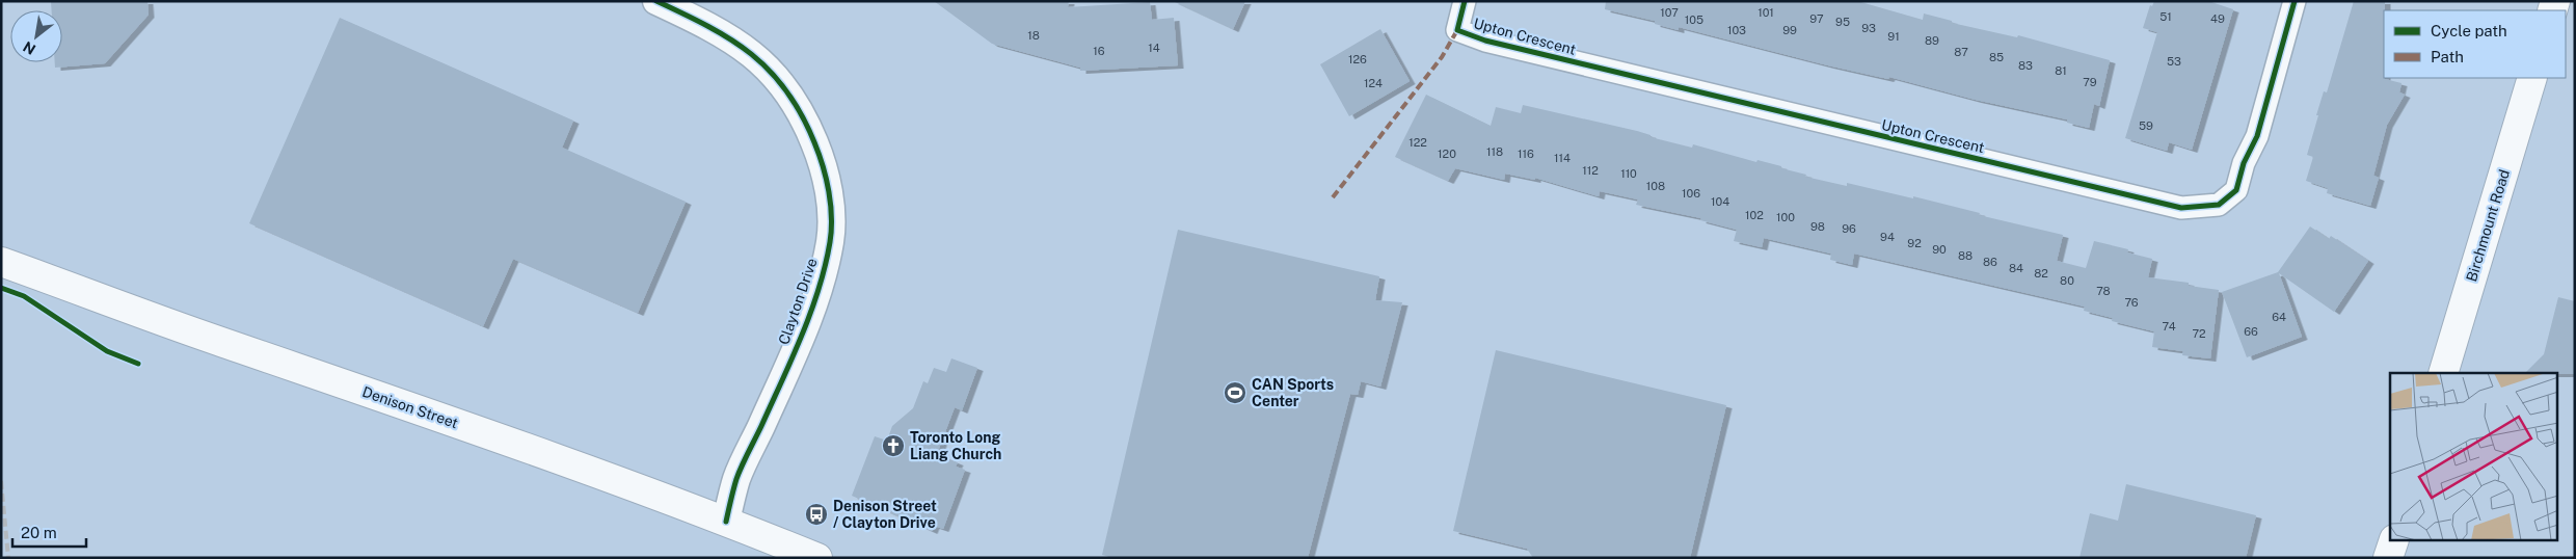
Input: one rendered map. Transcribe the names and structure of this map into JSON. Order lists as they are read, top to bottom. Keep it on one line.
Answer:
{"streets":{"main road":["Birchmount Road","Denison Street"],"street":["Upton Crescent","Clayton Drive"]},"crossings":[["Clayton Drive","Denison Street"]],"places":{"sports":["CAN Sports Center"],"church":["Toronto Long Liang Church"],"bus stop":["Denison Street / Clayton Drive"]},"house_numbers":["107","101","51","97","49","105","95","93","103","99","18","91","89","14","16","87","85","126","53","83","81","79","124","59","122","118","120","116","114","112","110","108","106","104","102","100","98","96","94","92","90","88","86","84","82","80","78","76","64","74","66","72"],"legend":["Cycle path","Path"],"scale_bar":"20 m","north":"bottom left"}
